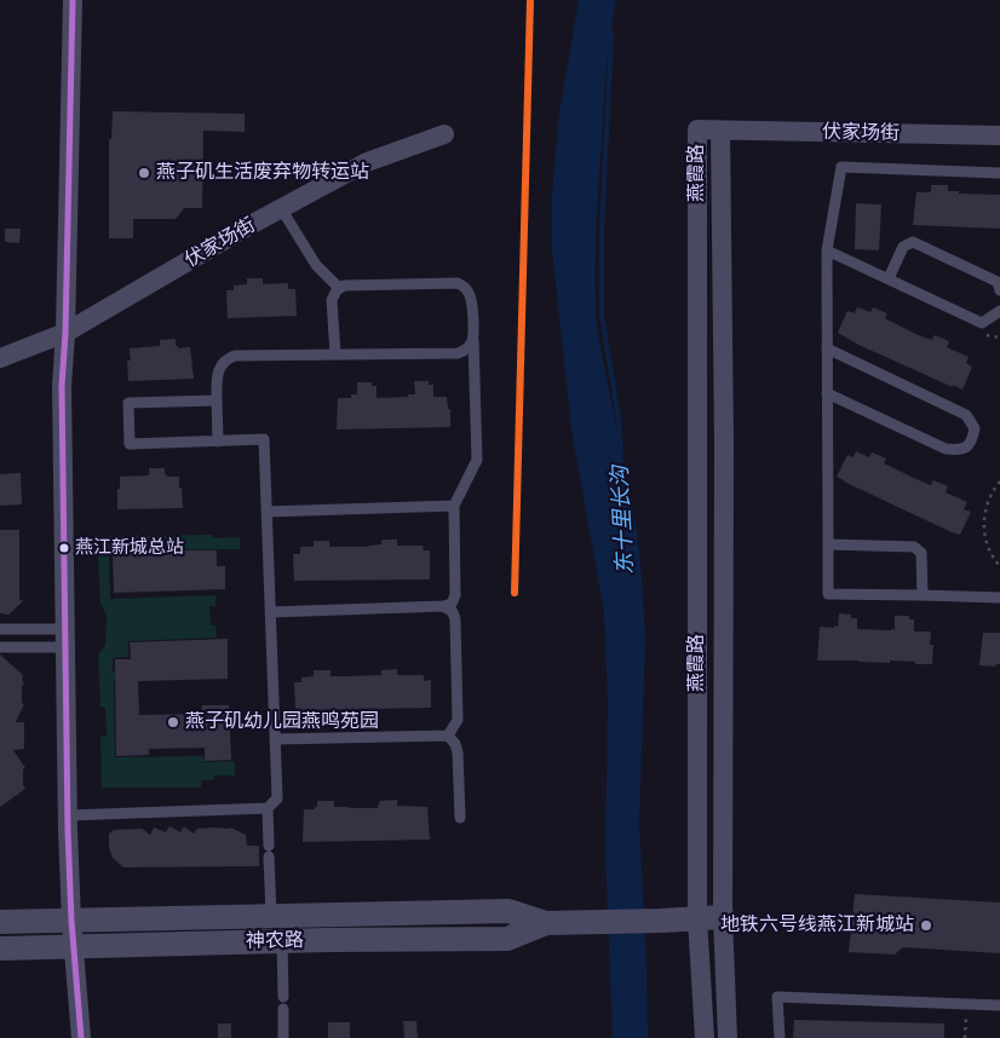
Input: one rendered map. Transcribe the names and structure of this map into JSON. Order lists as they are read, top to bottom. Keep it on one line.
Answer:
{"streets":{"street":["伏家场街","燕霞路","神农路"]},"crossings":[["伏家场街","燕霞路"],["燕霞路","神农路"]],"water":["东十里长沟"],"places":["燕子矶生活废弃物转运站","燕江新城总站","燕子矶幼儿园燕鸣苑园","地铁六号线燕江新城站"]}
